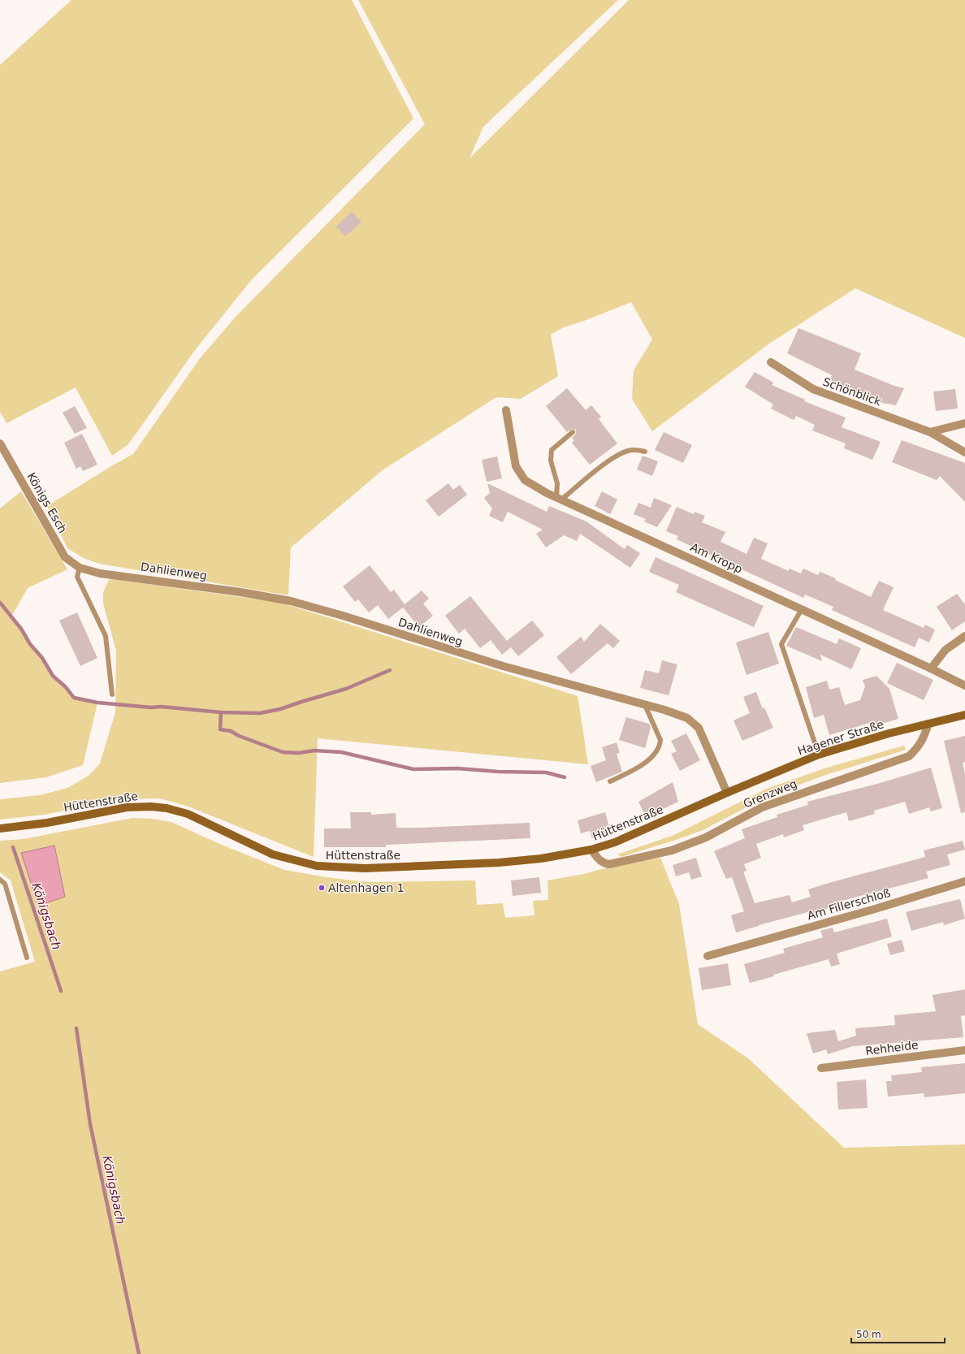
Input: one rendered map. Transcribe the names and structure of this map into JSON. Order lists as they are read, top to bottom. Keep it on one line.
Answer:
{"streets":{"main road":["Hagener Straße","Hüttenstraße"],"street":["Schönblick","Königs Esch","Am Kropp","Dahlienweg","Grenzweg","Am Fillerschloß","Rehheide"]},"crossings":[["Königs Esch","Dahlienweg"],["Dahlienweg","Hagener Straße"],["Dahlienweg","Hüttenstraße"],["Hagener Straße","Grenzweg"],["Hagener Straße","Hüttenstraße"],["Grenzweg","Hüttenstraße"]],"water":["Königsbach"],"places":["Altenhagen 1"],"scale_bar":"50 m"}
